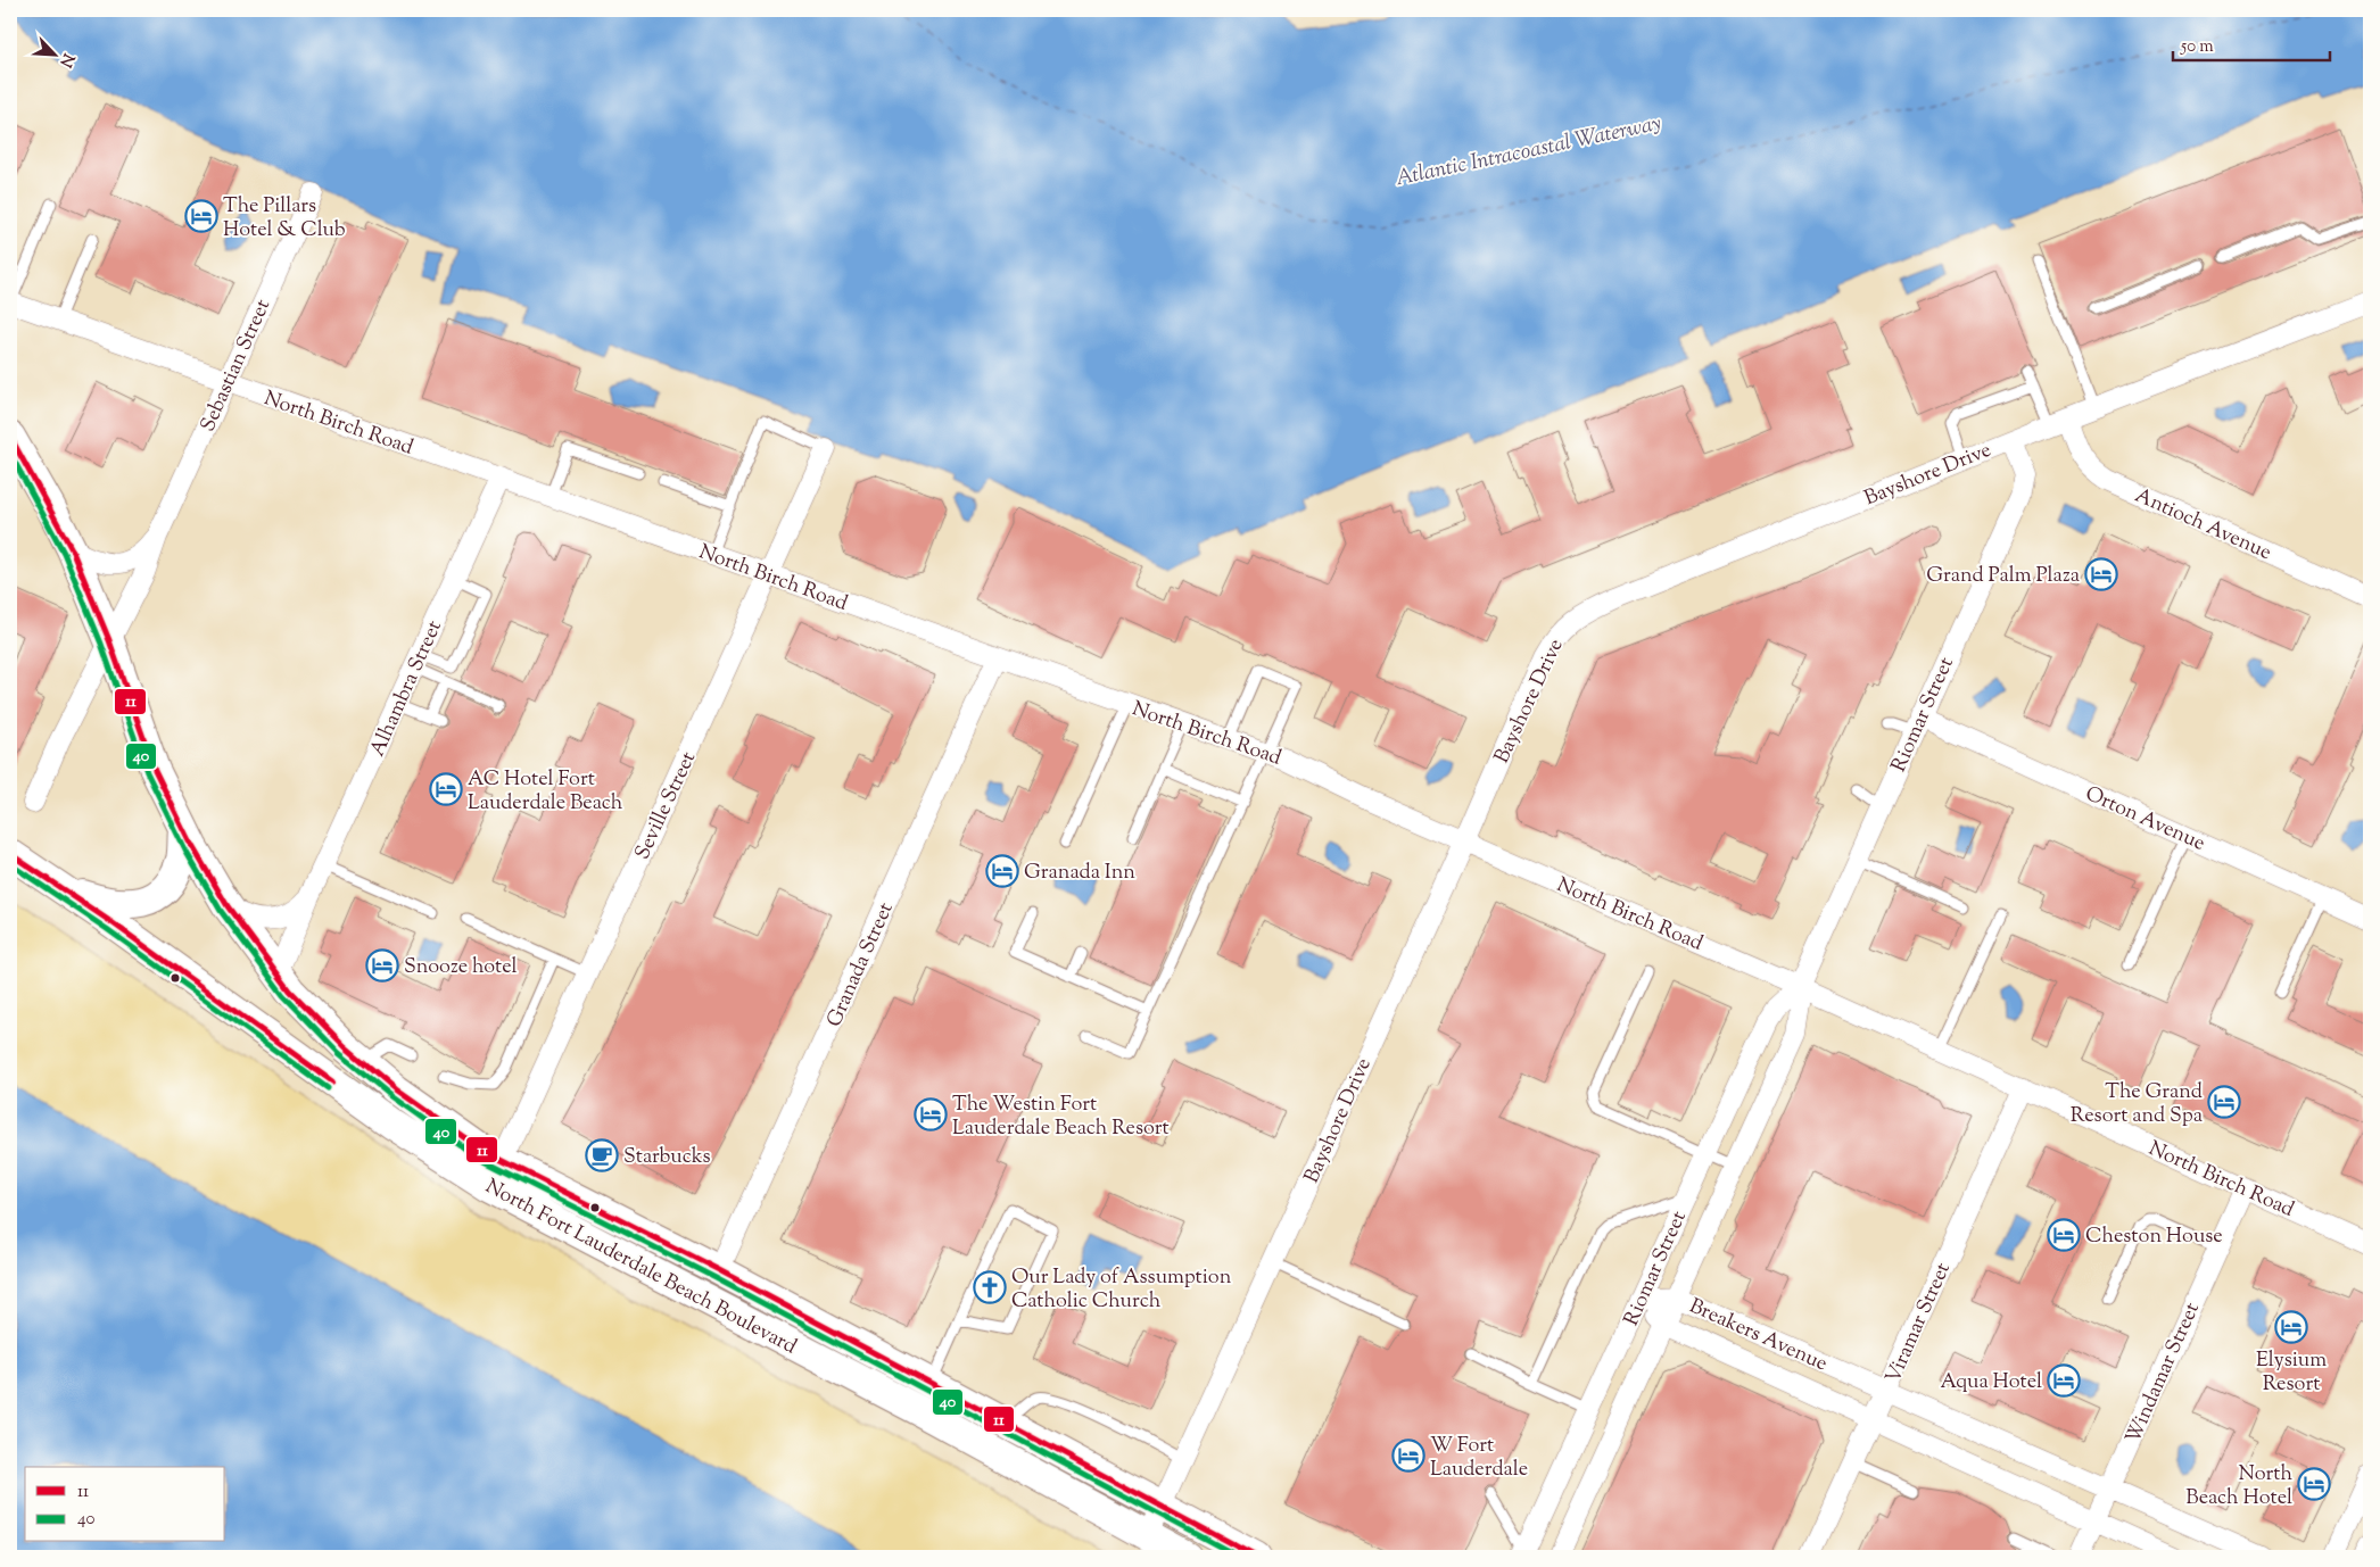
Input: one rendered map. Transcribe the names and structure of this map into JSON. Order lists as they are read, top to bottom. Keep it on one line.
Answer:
{"streets":{"main road":["North Fort Lauderdale Beach Boulevard"],"street":["Sebastian Street","North Birch Road","Bayshore Drive","Antioch Avenue","Alhambra Street","Riomar Street","Seville Street","Orton Avenue","Granada Street","Viramar Street","Breakers Avenue","Windamar Street"]},"crossings":[["Sebastian Street","North Birch Road"],["Sebastian Street","North Fort Lauderdale Beach Boulevard"],["North Birch Road","Bayshore Drive"],["North Birch Road","Alhambra Street"],["North Birch Road","Riomar Street"],["North Birch Road","Seville Street"],["North Birch Road","Granada Street"],["North Birch Road","Viramar Street"],["North Birch Road","Windamar Street"],["Bayshore Drive","Antioch Avenue"],["Bayshore Drive","Riomar Street"],["Bayshore Drive","North Fort Lauderdale Beach Boulevard"],["Alhambra Street","North Fort Lauderdale Beach Boulevard"],["Riomar Street","Orton Avenue"],["Riomar Street","Breakers Avenue"],["Seville Street","North Fort Lauderdale Beach Boulevard"],["Granada Street","North Fort Lauderdale Beach Boulevard"],["Viramar Street","Breakers Avenue"],["Breakers Avenue","Windamar Street"]],"water":["Atlantic Intracoastal Waterway"],"places":{"hotel":["The Pillars Hotel & Club","Grand Palm Plaza","AC Hotel Fort Lauderdale Beach","Granada Inn","Snooze hotel","The Grand Resort and Spa","The Westin Fort Lauderdale Beach Resort","Cheston House","Elysium Resort","Aqua Hotel","W Fort Lauderdale","North Beach Hotel"],"cafe":["Starbucks"],"church":["Our Lady of Assumption Catholic Church"]},"lines":["transit line 11","transit line 40"],"legend":["11","40"],"scale_bar":"50 m","north":"bottom right"}
